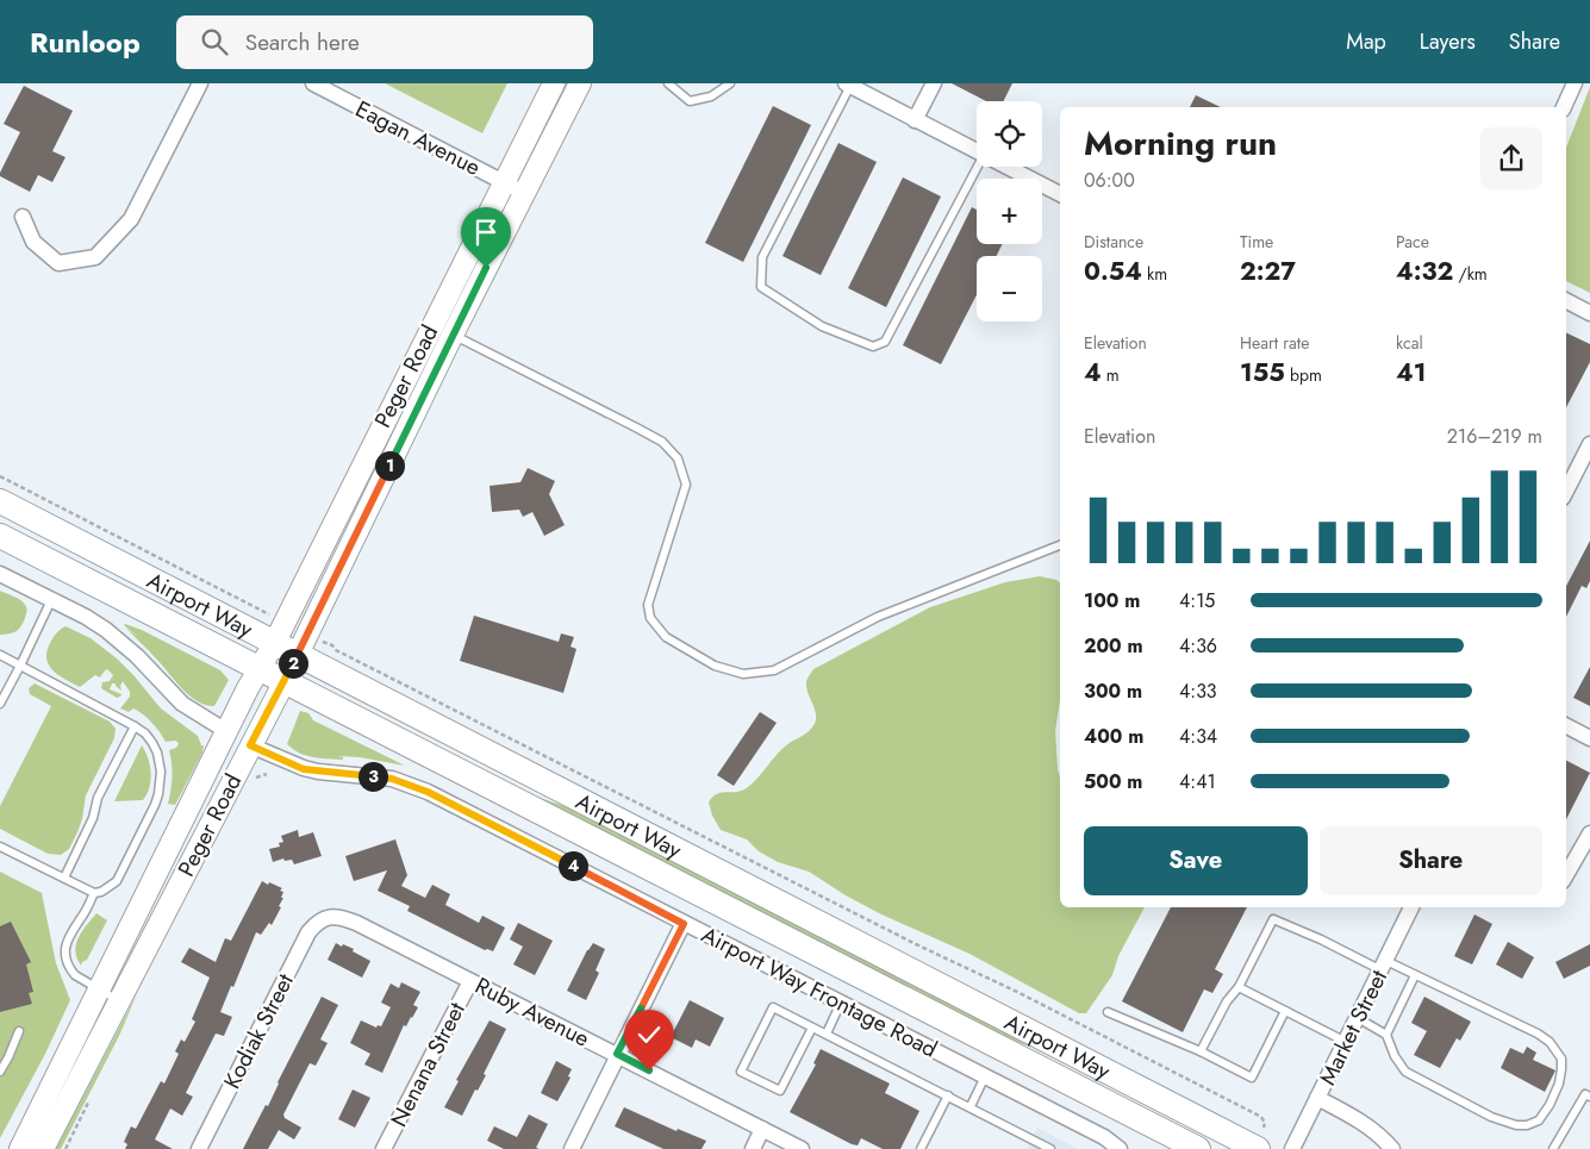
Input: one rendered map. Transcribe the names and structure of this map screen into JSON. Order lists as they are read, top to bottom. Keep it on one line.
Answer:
{"streets":{"main road":["Peger Road","Airport Way"],"street":["Eagan Avenue","Airport Way Frontage Road","Ruby Avenue","Market Street","Kodiak Street","Nenana Street"]},"crossings":[["Eagan Avenue","Peger Road"],["Peger Road","Airport Way"],["Peger Road","Airport Way Frontage Road"],["Ruby Avenue","Kodiak Street"],["Ruby Avenue","Nenana Street"]],"page":{"header":"Runloop","search":"Search here","nav":["Map","Layers","Share"],"map_buttons":["+","−"],"heading":["Morning run","06:00"],"stats":[["Distance","0.54 km"],["Time","2:27"],["Pace","4:32 /km"],["Elevation","4 m"],["Heart rate","155 bpm"],["kcal","41"]],"chart":["Elevation","216–219 m"],"pins":["1","2","3","4"],"list":[{"name":"100 m","note":"4:15"},{"name":"200 m","note":"4:36"},{"name":"300 m","note":"4:33"},{"name":"400 m","note":"4:34"},{"name":"500 m","note":"4:41"}],"buttons":["Save","Share"]}}
